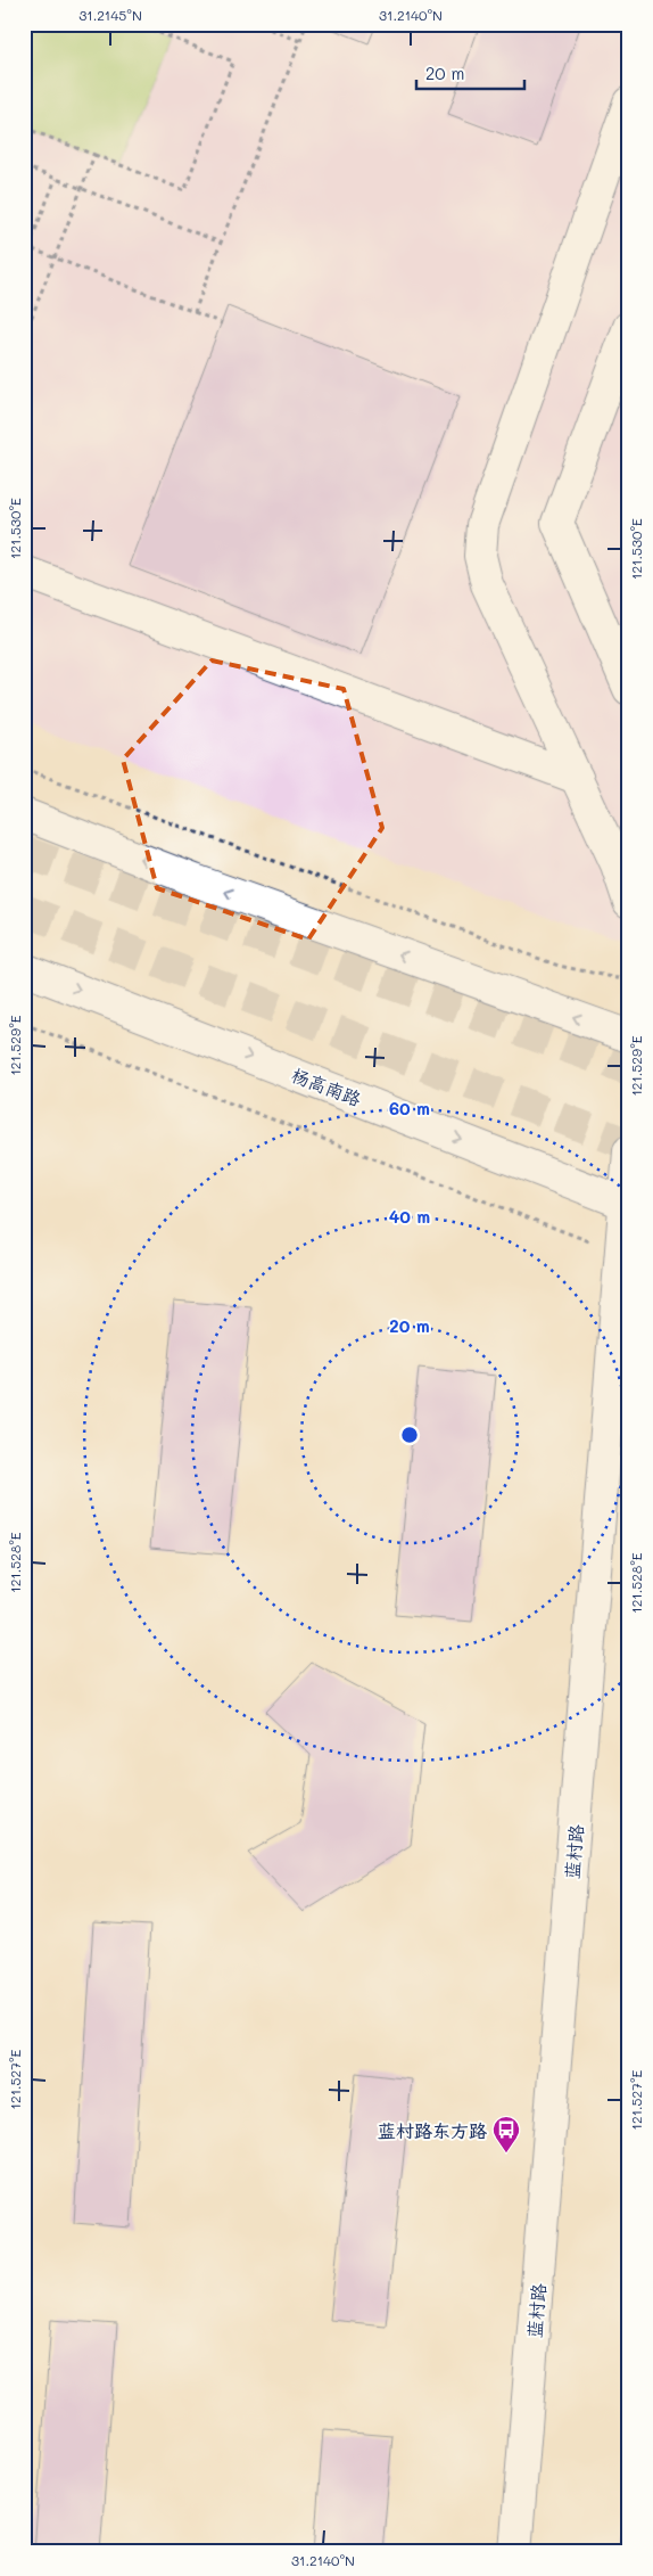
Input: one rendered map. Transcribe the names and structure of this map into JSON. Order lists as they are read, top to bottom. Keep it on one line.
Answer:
{"streets":{"street":["杨高南路","蓝村路"]},"crossings":[["杨高南路","蓝村路"]],"places":{"bus stop":["蓝村路东方路"]},"scale_bar":"20 m","coordinates":["31.2145°N","31.2140°N","121.530°E","121.529°E","121.528°E","121.527°E"],"rings":["60 m","40 m","20 m"]}
